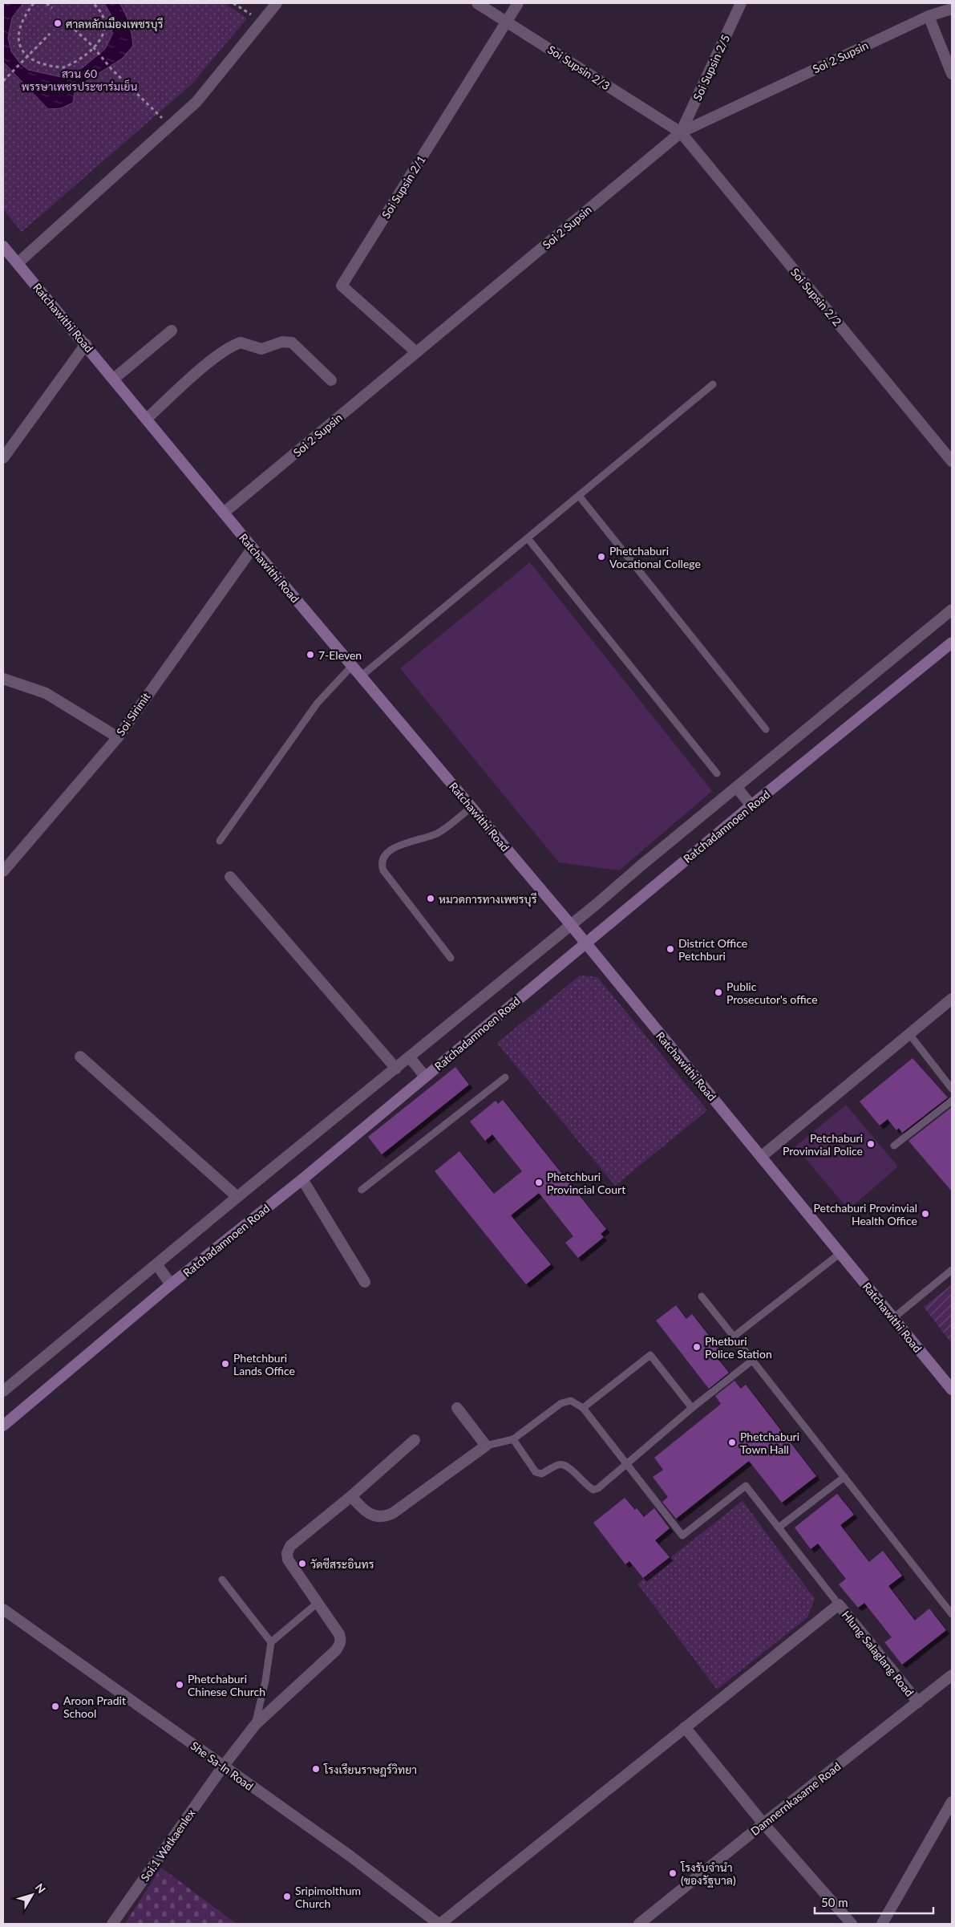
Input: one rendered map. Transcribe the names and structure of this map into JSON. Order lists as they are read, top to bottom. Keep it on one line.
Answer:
{"streets":{"main road":["Ratchawithi Road","Ratchadamnoen Road"],"street":["Soi 2 Supsin","Soi Supsin 2/3","Soi Supsin 2/5","Soi Supsin 2/1","Soi Supsin 2/2","Soi Sirimit","Hlung Salaglang Road","She Sa-In Road","Damnernkasame Road","Soi.1 Watkaenlex"]},"crossings":[["Soi 2 Supsin","Soi Supsin 2/3"],["Soi 2 Supsin","Soi Supsin 2/5"],["Soi 2 Supsin","Soi Supsin 2/1"],["Soi 2 Supsin","Soi Supsin 2/2"],["Soi 2 Supsin","Ratchawithi Road"],["Soi Supsin 2/3","Soi Supsin 2/5"],["Soi Supsin 2/3","Soi Supsin 2/1"],["Soi Supsin 2/3","Soi Supsin 2/2"],["Soi Supsin 2/5","Soi Supsin 2/2"],["Ratchawithi Road","Soi Sirimit"],["Ratchawithi Road","Ratchadamnoen Road"],["Hlung Salaglang Road","Damnernkasame Road"],["She Sa-In Road","Soi.1 Watkaenlex"]],"parks":["สวน 60 พรรษาเพชรประชาร่มเย็น"],"places":["ศาลหลักเมืองเพชรบุรี","Phetchaburi Vocational College","7-Eleven","หมวดการทางเพชรบุรี","District Office Petchburi","Public Prosecutor's office","Petchaburi Provinvial Police","Phetchburi Provincial Court","Petchaburi Provinvial Health Office","Phetburi Police Station","Phetchburi Lands Office","Phetchaburi Town Hall","วัดชีสระอินทร","Phetchaburi Chinese Church","Aroon Pradit School","โรงเรียนราษฎร์วิทยา","โรงรับจำนำ (ของรัฐบาล)","Sripimolthum Church"],"scale_bar":"50 m","north":"top right"}
